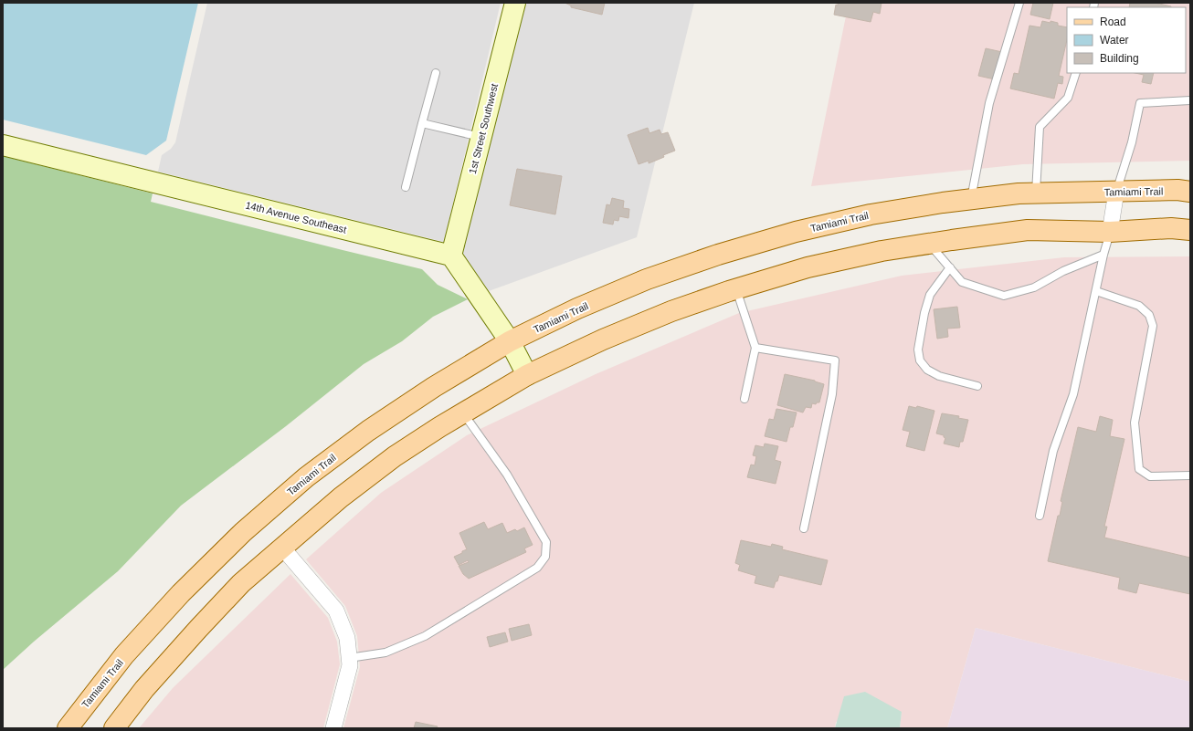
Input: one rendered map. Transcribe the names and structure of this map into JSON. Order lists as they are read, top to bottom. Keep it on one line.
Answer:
{"streets":{"main road":["Tamiami Trail"],"street":["1st Street Southwest","14th Avenue Southeast"]},"crossings":[["1st Street Southwest","14th Avenue Southeast"]],"legend":["Road","Water","Building"]}
